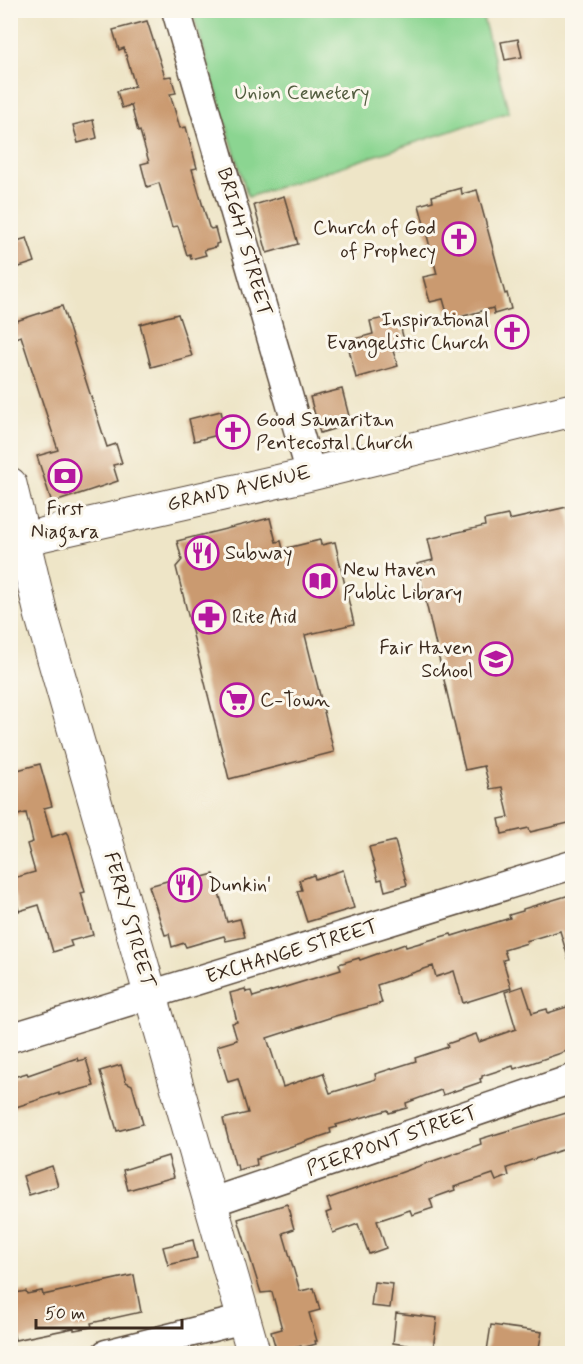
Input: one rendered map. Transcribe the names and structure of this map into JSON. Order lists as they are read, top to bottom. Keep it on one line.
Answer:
{"streets":{"main road":["GRAND AVENUE","FERRY STREET"],"street":["BRIGHT STREET","EXCHANGE STREET","PIERPONT STREET"]},"crossings":[["BRIGHT STREET","GRAND AVENUE"],["GRAND AVENUE","FERRY STREET"],["FERRY STREET","EXCHANGE STREET"],["FERRY STREET","PIERPONT STREET"]],"parks":["Union Cemetery"],"places":{"church":["Church of God of Prophecy","Inspirational Evangelistic Church","Good Samaritan Pentecostal Church"],"bank":["First Niagara"],"restaurant":["Subway","Dunkin'"],"library":["New Haven Public Library"],"pharmacy":["Rite Aid"],"school or university":["Fair Haven School"],"supermarket":["C-Town"]},"scale_bar":"50 m"}
